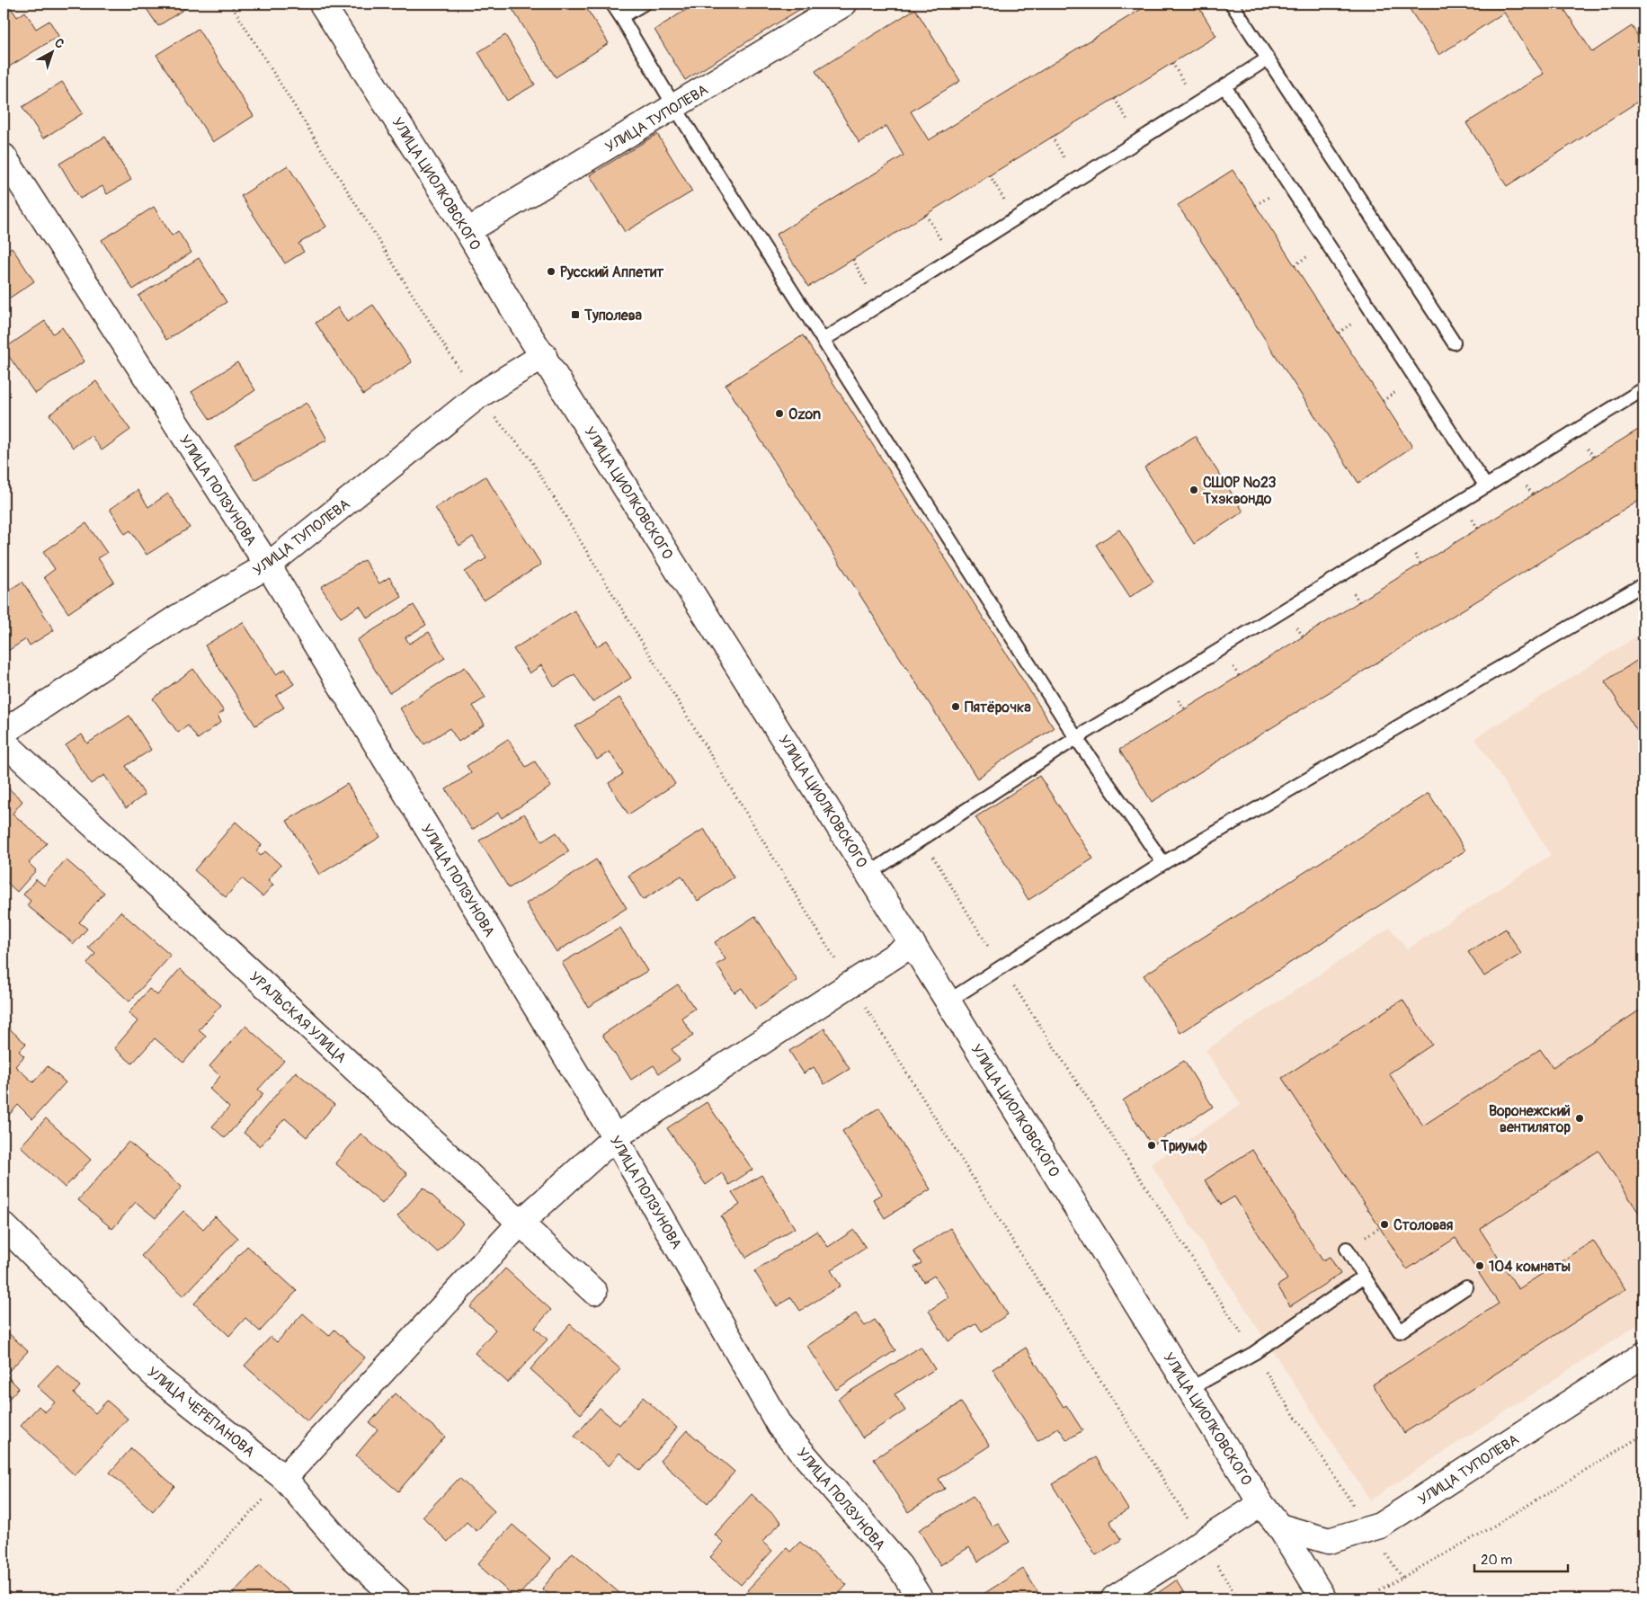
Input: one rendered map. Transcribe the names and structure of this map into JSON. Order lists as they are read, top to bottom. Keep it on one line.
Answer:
{"streets":{"street":["УЛИЦА ТУПОЛЕВА","УЛИЦА ЦИОЛКОВСКОГО","УЛИЦА ПОЛЗУНОВА","УРАЛЬСКАЯ УЛИЦА","УЛИЦА ЧЕРЕПАНОВА"]},"crossings":[["УЛИЦА ТУПОЛЕВА","УЛИЦА ЦИОЛКОВСКОГО"],["УЛИЦА ТУПОЛЕВА","УЛИЦА ПОЛЗУНОВА"]],"places":{"other":["Русский Аппетит","Ozon","СШОР №23 Тхэквондо","Пятёрочка","Воронежский вентилятор","Триумф","Столовая","104 комнаты"],"transit":["Туполева"]},"scale_bar":"20 m","north":"top right"}
